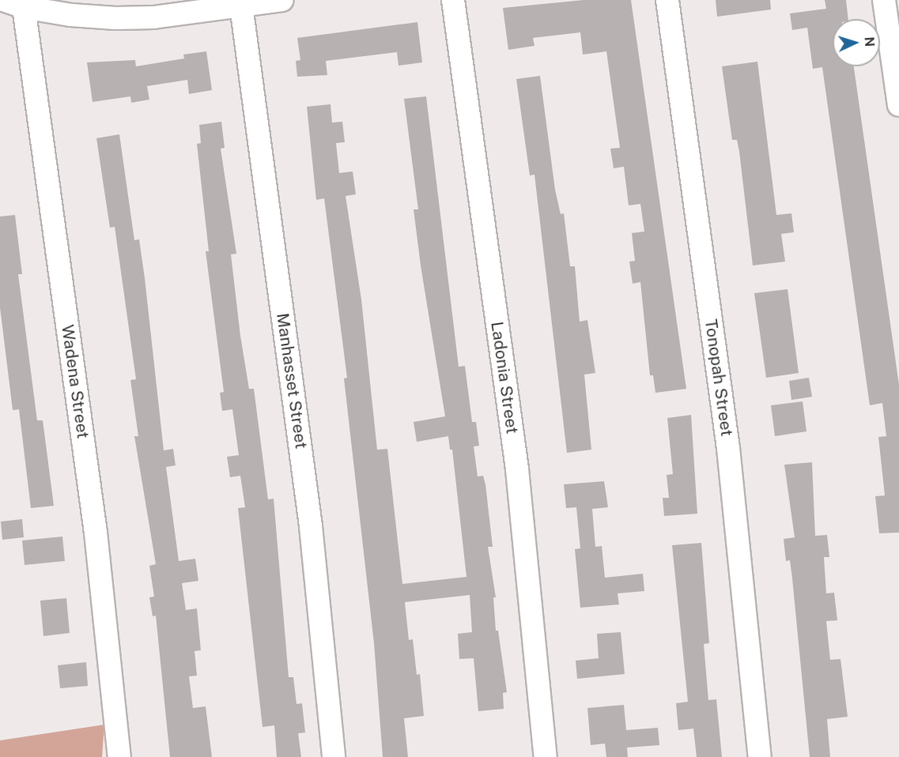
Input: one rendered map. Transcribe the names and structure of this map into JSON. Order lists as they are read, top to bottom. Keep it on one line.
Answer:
{"streets":{"street":["Ladonia Street","Tonopah Street","Manhasset Street","Wadena Street"]},"north":"right"}
